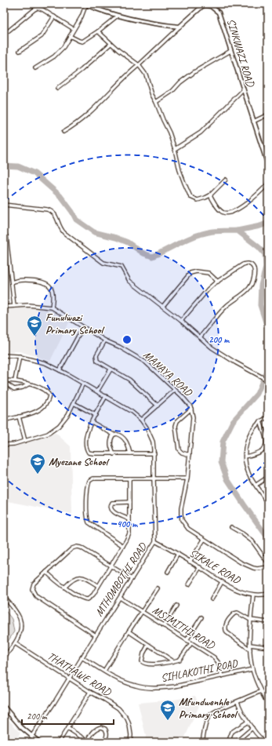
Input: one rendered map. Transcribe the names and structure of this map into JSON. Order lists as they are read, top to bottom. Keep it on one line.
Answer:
{"streets":{"street":["SINKWAZI ROAD","MANAYA ROAD","SIKALE ROAD","MTHOMBOTHI ROAD","MSIMITHI ROAD","SIHLAKOTHI ROAD","THATHAWE ROAD"]},"crossings":[["SIKALE ROAD","MTHOMBOTHI ROAD"],["MTHOMBOTHI ROAD","MSIMITHI ROAD"],["MTHOMBOTHI ROAD","SIHLAKOTHI ROAD"],["MTHOMBOTHI ROAD","THATHAWE ROAD"],["MSIMITHI ROAD","SIHLAKOTHI ROAD"]],"places":{"school or university":["Funulwazi Primary School","Myezane School","Mfundwenhle Primary School"]},"scale_bar":"200 m","rings":["200 m","400 m"]}
